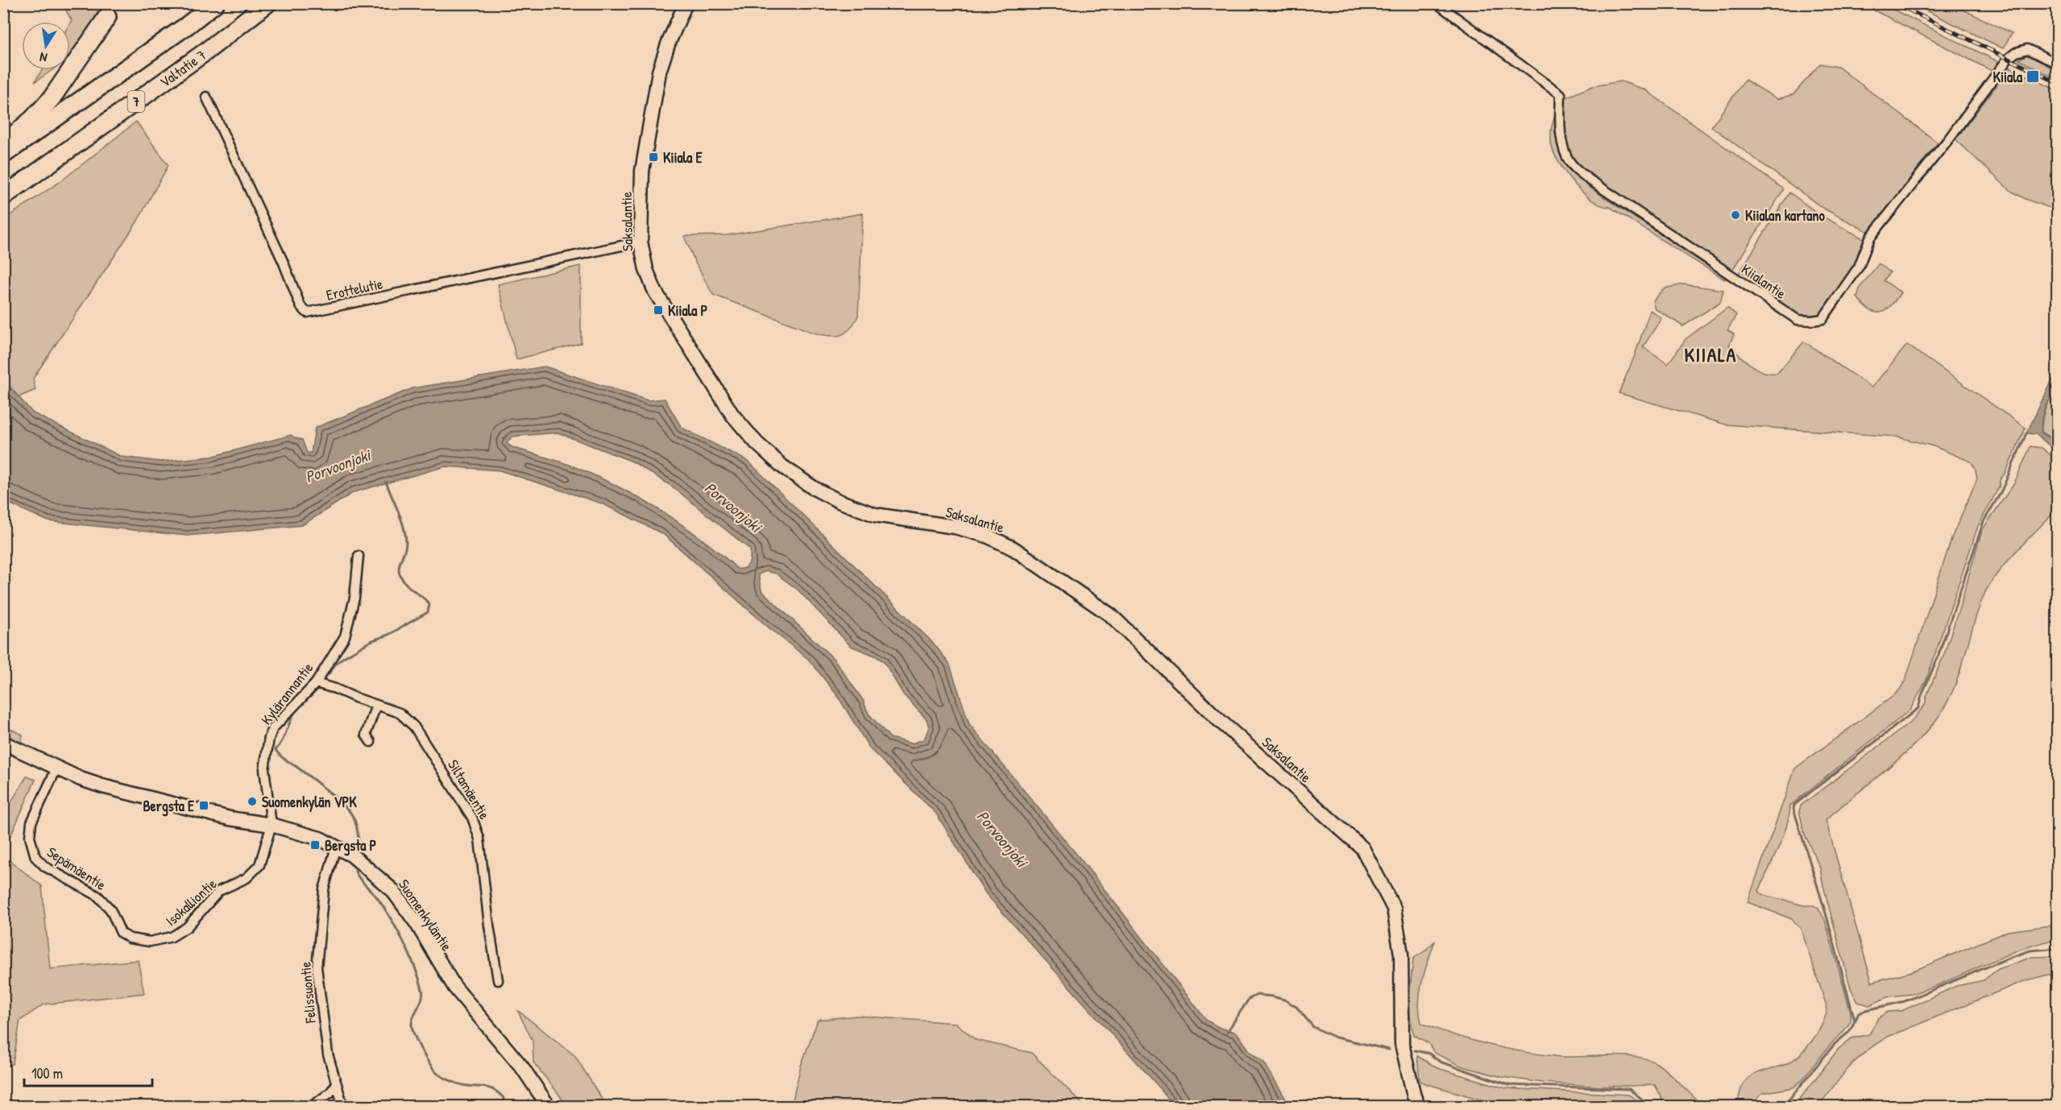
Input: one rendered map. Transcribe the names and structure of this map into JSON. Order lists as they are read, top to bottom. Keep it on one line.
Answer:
{"streets":{"highway":["Valtatie 7","7"],"street":["Saksalantie","Kiialantie","Erottelutie","Kylärannantie","Siltamäentie","Sepämäentie","Isokalliontie","Suomenkyläntie","Felissuontie"]},"crossings":[["Saksalantie","Erottelutie"],["Kylärannantie","Siltamäentie"],["Kylärannantie","Isokalliontie"],["Kylärannantie","Suomenkyläntie"],["Sepämäentie","Isokalliontie"],["Sepämäentie","Suomenkyläntie"],["Isokalliontie","Suomenkyläntie"],["Suomenkyläntie","Felissuontie"]],"districts":["KIIALA"],"water":["Porvoonjoki"],"places":{"transit":["Kiiala","Kiiala E","Kiiala P","Bergsta E","Bergsta P"],"other":["Kiialan kartano","Suomenkylän VPK"]},"scale_bar":"100 m","north":"bottom"}
